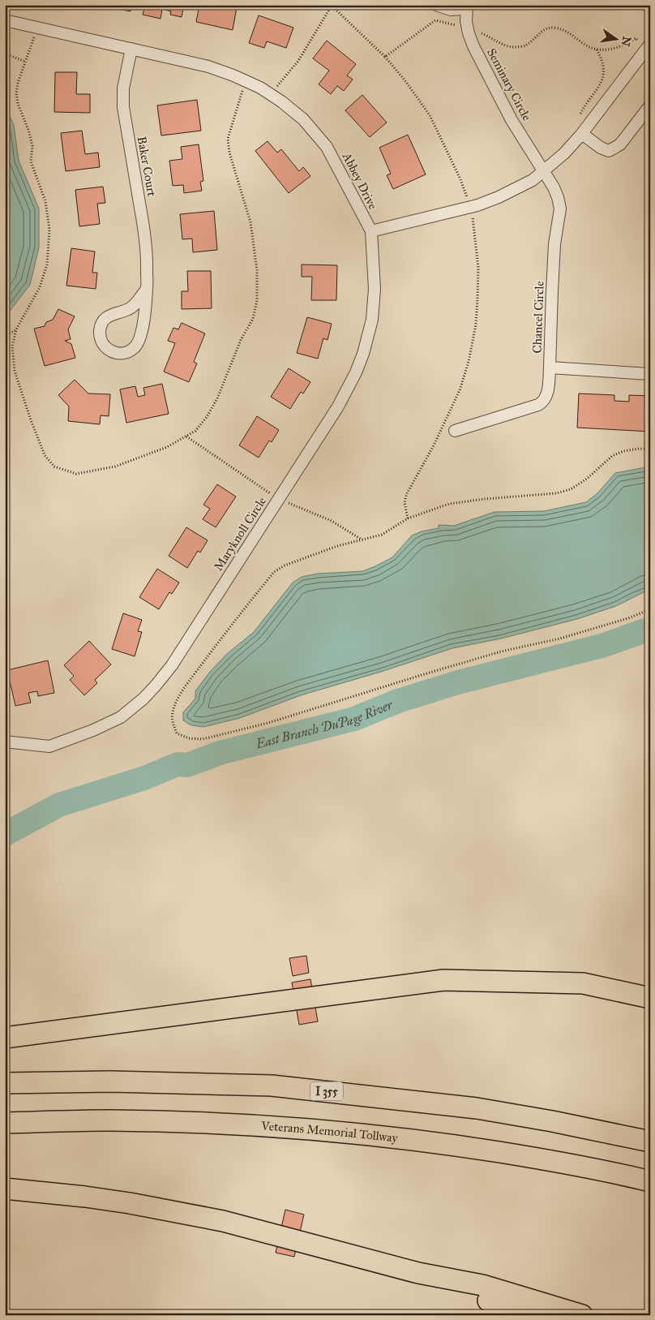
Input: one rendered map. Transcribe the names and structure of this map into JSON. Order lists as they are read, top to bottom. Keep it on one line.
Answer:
{"streets":{"highway":["I 355","Veterans Memorial Tollway"],"street":["Seminary Circle","Baker Court","Abbey Drive","Chancel Circle","Maryknoll Circle"]},"crossings":[["Seminary Circle","Chancel Circle"],["Baker Court","Abbey Drive"],["Abbey Drive","Maryknoll Circle"]],"water":["East Branch DuPage River"],"north":"right"}
